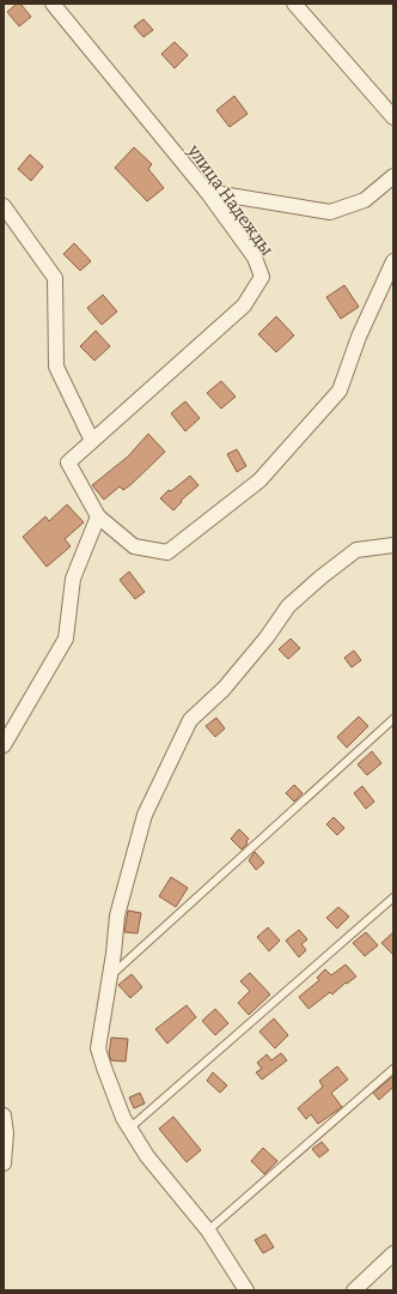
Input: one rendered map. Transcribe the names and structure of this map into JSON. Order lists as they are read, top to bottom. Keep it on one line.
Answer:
{"streets":{"street":["улица Надежды"]}}
